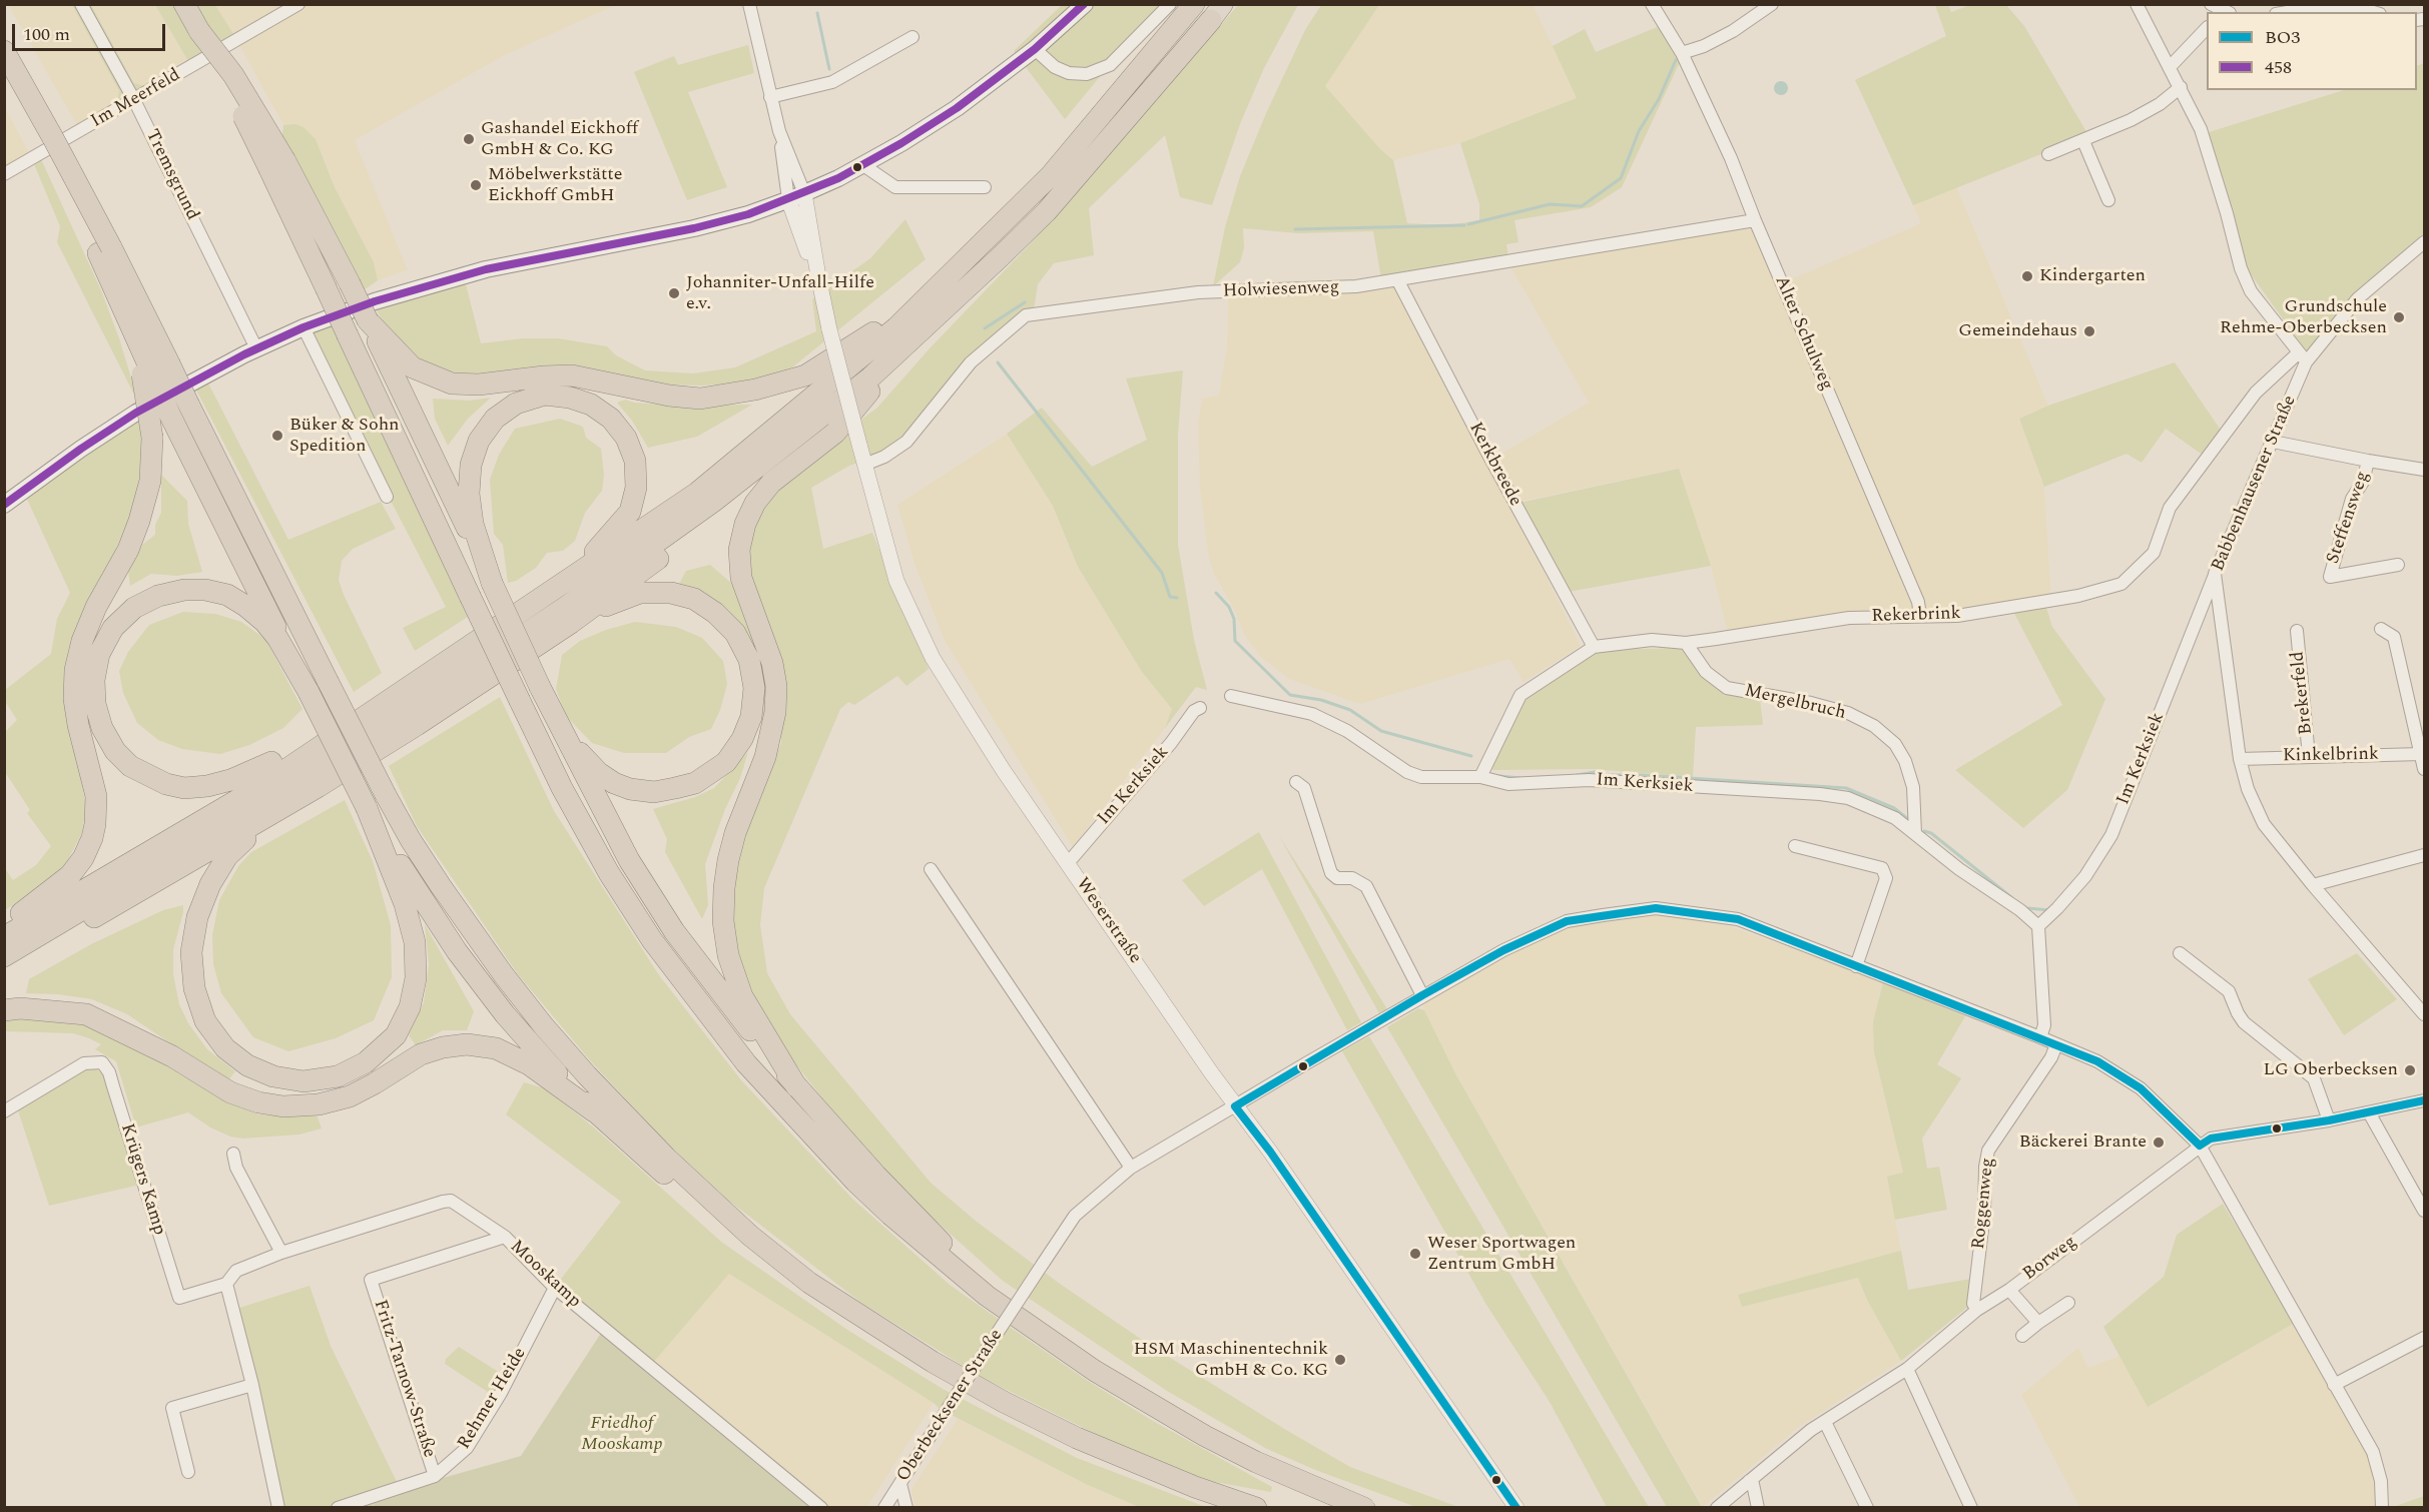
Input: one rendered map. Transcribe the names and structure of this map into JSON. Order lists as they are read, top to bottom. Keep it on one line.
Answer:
{"streets":{"street":["Im Meerfeld","Tremsgrund","Holwiesenweg","Alter Schulweg","Kerkbreede","Babbenhausener Straße","Steffensweg","Rekerbrink","Brekerfeld","Mergelbruch","Kinkelbrink","Im Kerksiek","Weserstraße","Krügers Kamp","Roggenweg","Borweg","Mooskamp","Fritz-Tarnow-Straße","Rehmer Heide","Oberbecksener Straße"]},"crossings":[["Im Meerfeld","Tremsgrund"],["Holwiesenweg","Alter Schulweg"],["Holwiesenweg","Kerkbreede"],["Holwiesenweg","Weserstraße"],["Alter Schulweg","Rekerbrink"],["Kerkbreede","Rekerbrink"],["Babbenhausener Straße","Steffensweg"],["Babbenhausener Straße","Rekerbrink"],["Babbenhausener Straße","Kinkelbrink"],["Babbenhausener Straße","Im Kerksiek"],["Rekerbrink","Mergelbruch"],["Rekerbrink","Im Kerksiek"],["Brekerfeld","Kinkelbrink"],["Mergelbruch","Im Kerksiek"],["Im Kerksiek","Weserstraße"],["Weserstraße","Oberbecksener Straße"],["Krügers Kamp","Mooskamp"],["Roggenweg","Borweg"],["Roggenweg","Oberbecksener Straße"],["Borweg","Oberbecksener Straße"],["Mooskamp","Fritz-Tarnow-Straße"],["Mooskamp","Rehmer Heide"],["Fritz-Tarnow-Straße","Rehmer Heide"]],"parks":["Friedhof Mooskamp"],"places":["Gashandel Eickhoff GmbH & Co. KG","Möbelwerkstätte Eickhoff GmbH","Kindergarten","Johanniter-Unfall-Hilfe e.v.","Grundschule Rehme-Oberbecksen","Gemeindehaus","Büker & Sohn Spedition","LG Oberbecksen","Bäckerei Brante","Weser Sportwagen Zentrum GmbH","HSM Maschinentechnik GmbH & Co. KG"],"lines":["transit line 458","transit line BO3"],"legend":["BO3","458"],"scale_bar":"100 m"}
